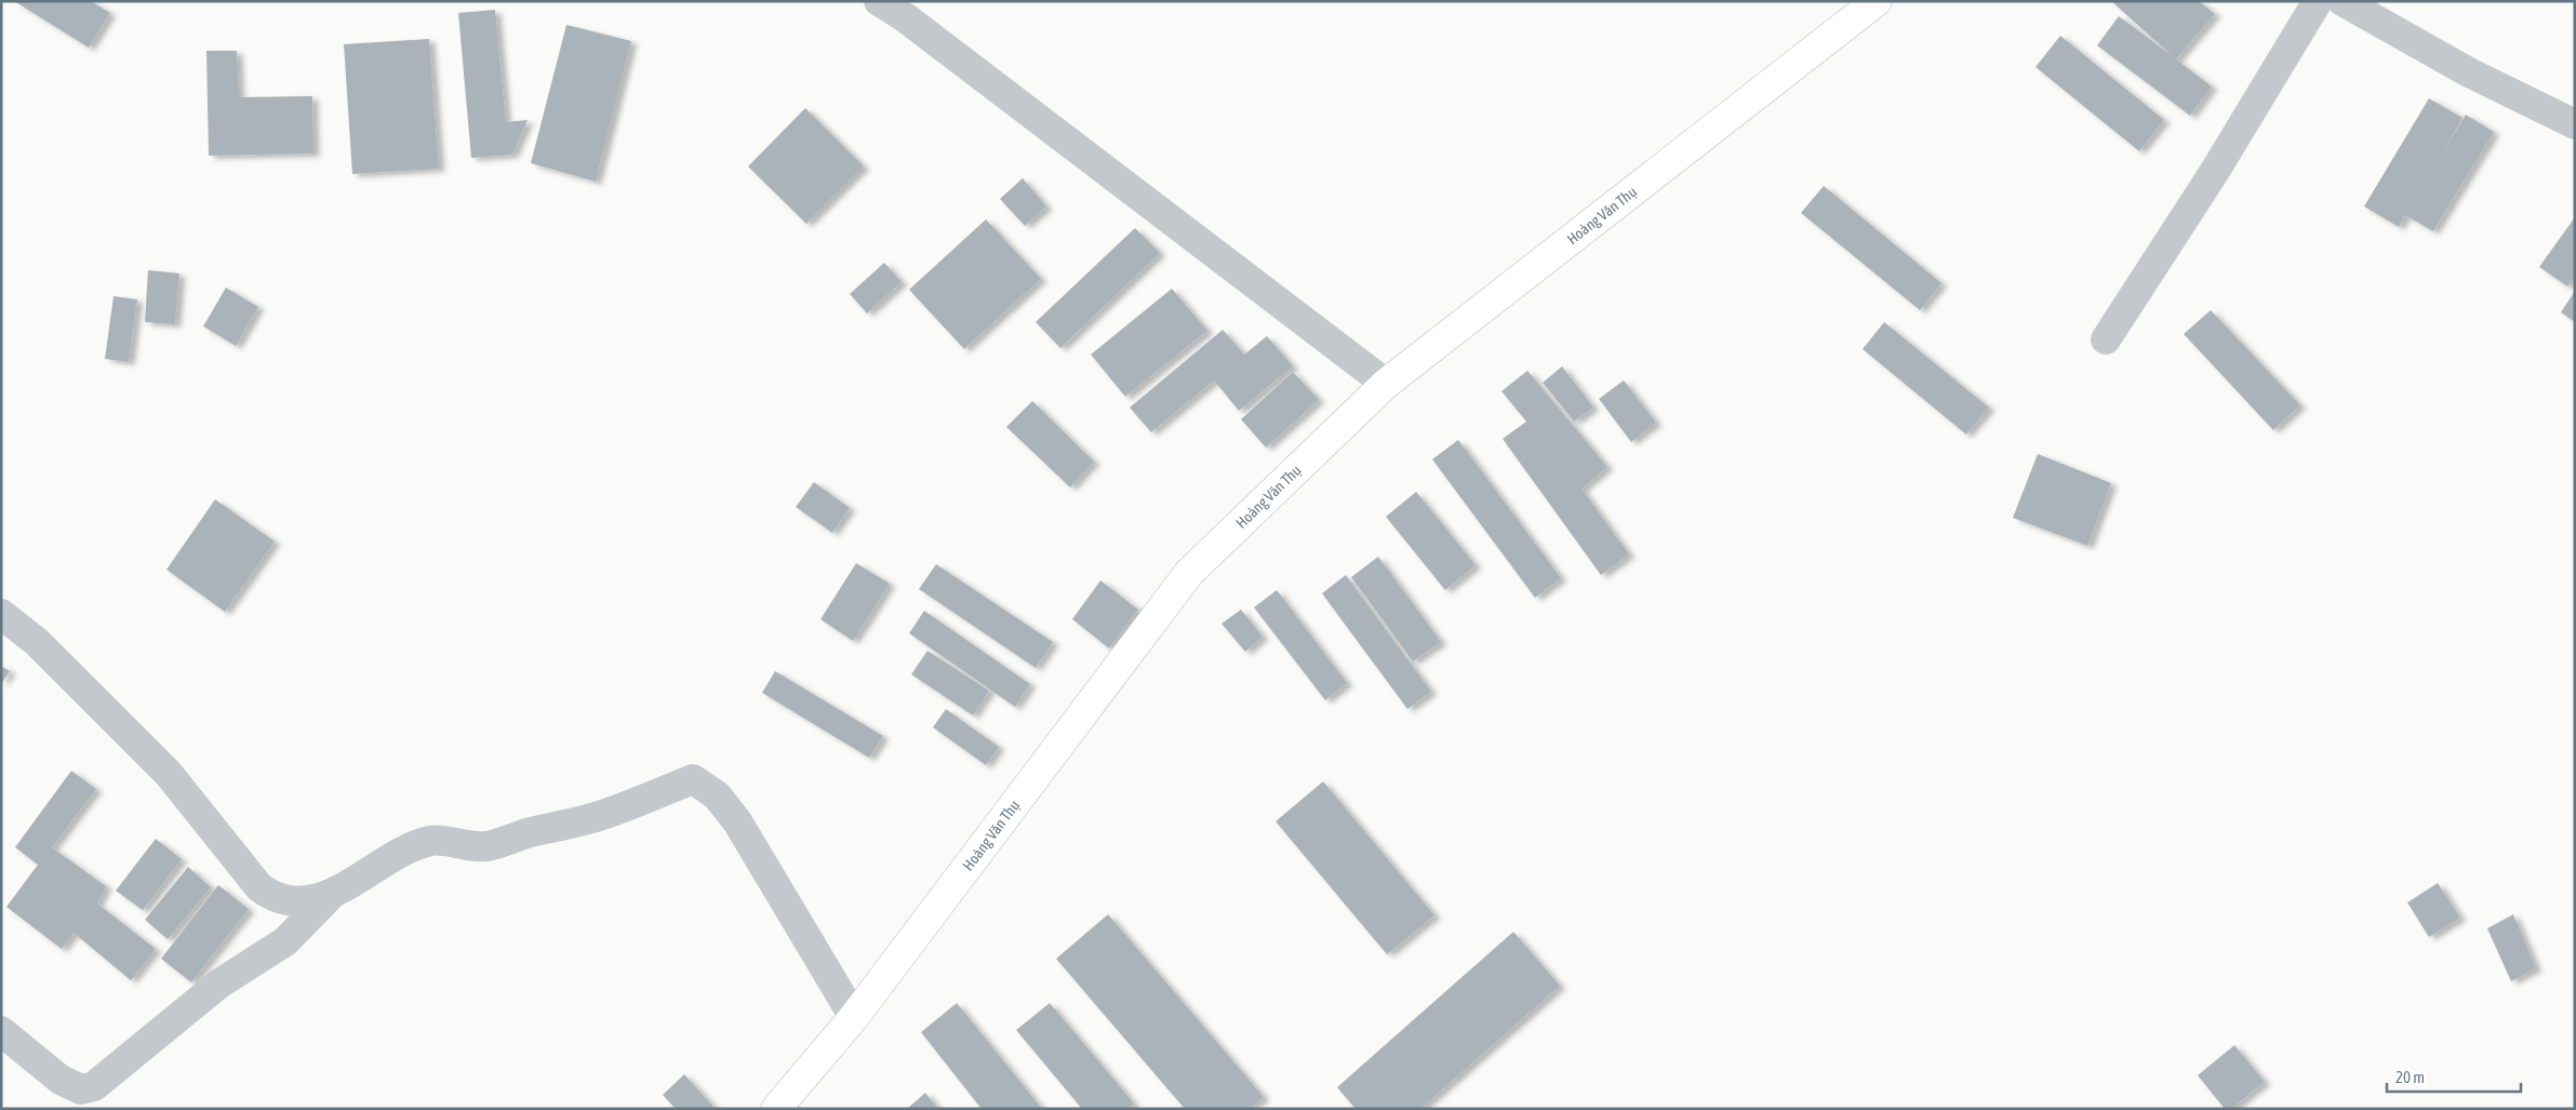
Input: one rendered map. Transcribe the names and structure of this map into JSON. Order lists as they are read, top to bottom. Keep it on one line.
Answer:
{"streets":{"main road":["Hoàng Văn Thụ"]},"scale_bar":"20 m"}
